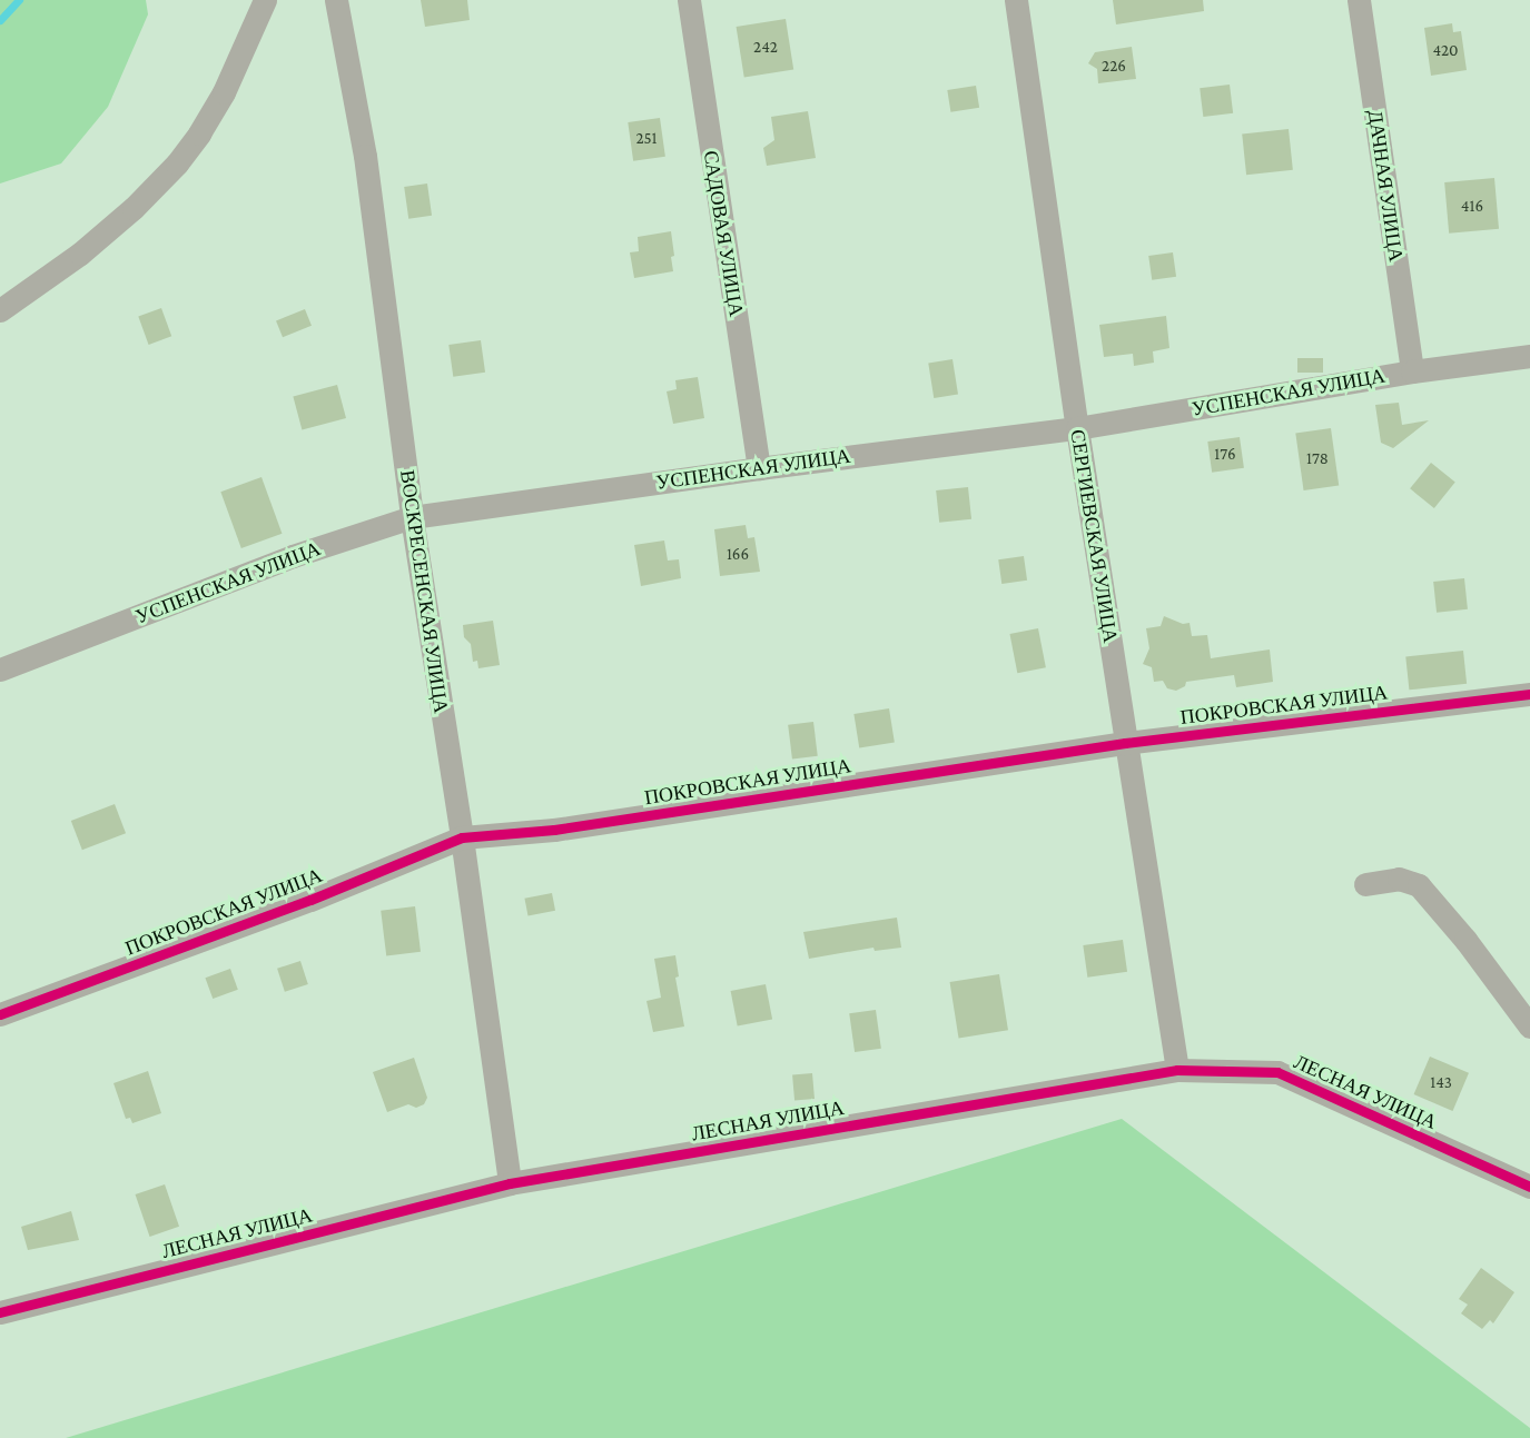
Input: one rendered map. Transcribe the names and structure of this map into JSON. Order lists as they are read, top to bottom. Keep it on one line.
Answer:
{"streets":{"street":["ДАЧНАЯ УЛИЦА","САДОВАЯ УЛИЦА","УСПЕНСКАЯ УЛИЦА","СЕРГИЕВСКАЯ УЛИЦА","ВОСКРЕСЕНСКАЯ УЛИЦА","ПОКРОВСКАЯ УЛИЦА","ЛЕСНАЯ УЛИЦА"]},"crossings":[["ДАЧНАЯ УЛИЦА","УСПЕНСКАЯ УЛИЦА"],["САДОВАЯ УЛИЦА","УСПЕНСКАЯ УЛИЦА"],["УСПЕНСКАЯ УЛИЦА","СЕРГИЕВСКАЯ УЛИЦА"],["УСПЕНСКАЯ УЛИЦА","ВОСКРЕСЕНСКАЯ УЛИЦА"],["СЕРГИЕВСКАЯ УЛИЦА","ПОКРОВСКАЯ УЛИЦА"],["СЕРГИЕВСКАЯ УЛИЦА","ЛЕСНАЯ УЛИЦА"],["ВОСКРЕСЕНСКАЯ УЛИЦА","ПОКРОВСКАЯ УЛИЦА"],["ВОСКРЕСЕНСКАЯ УЛИЦА","ЛЕСНАЯ УЛИЦА"]],"house_numbers":["242","420","226","251","416","176","178","166","143"]}
